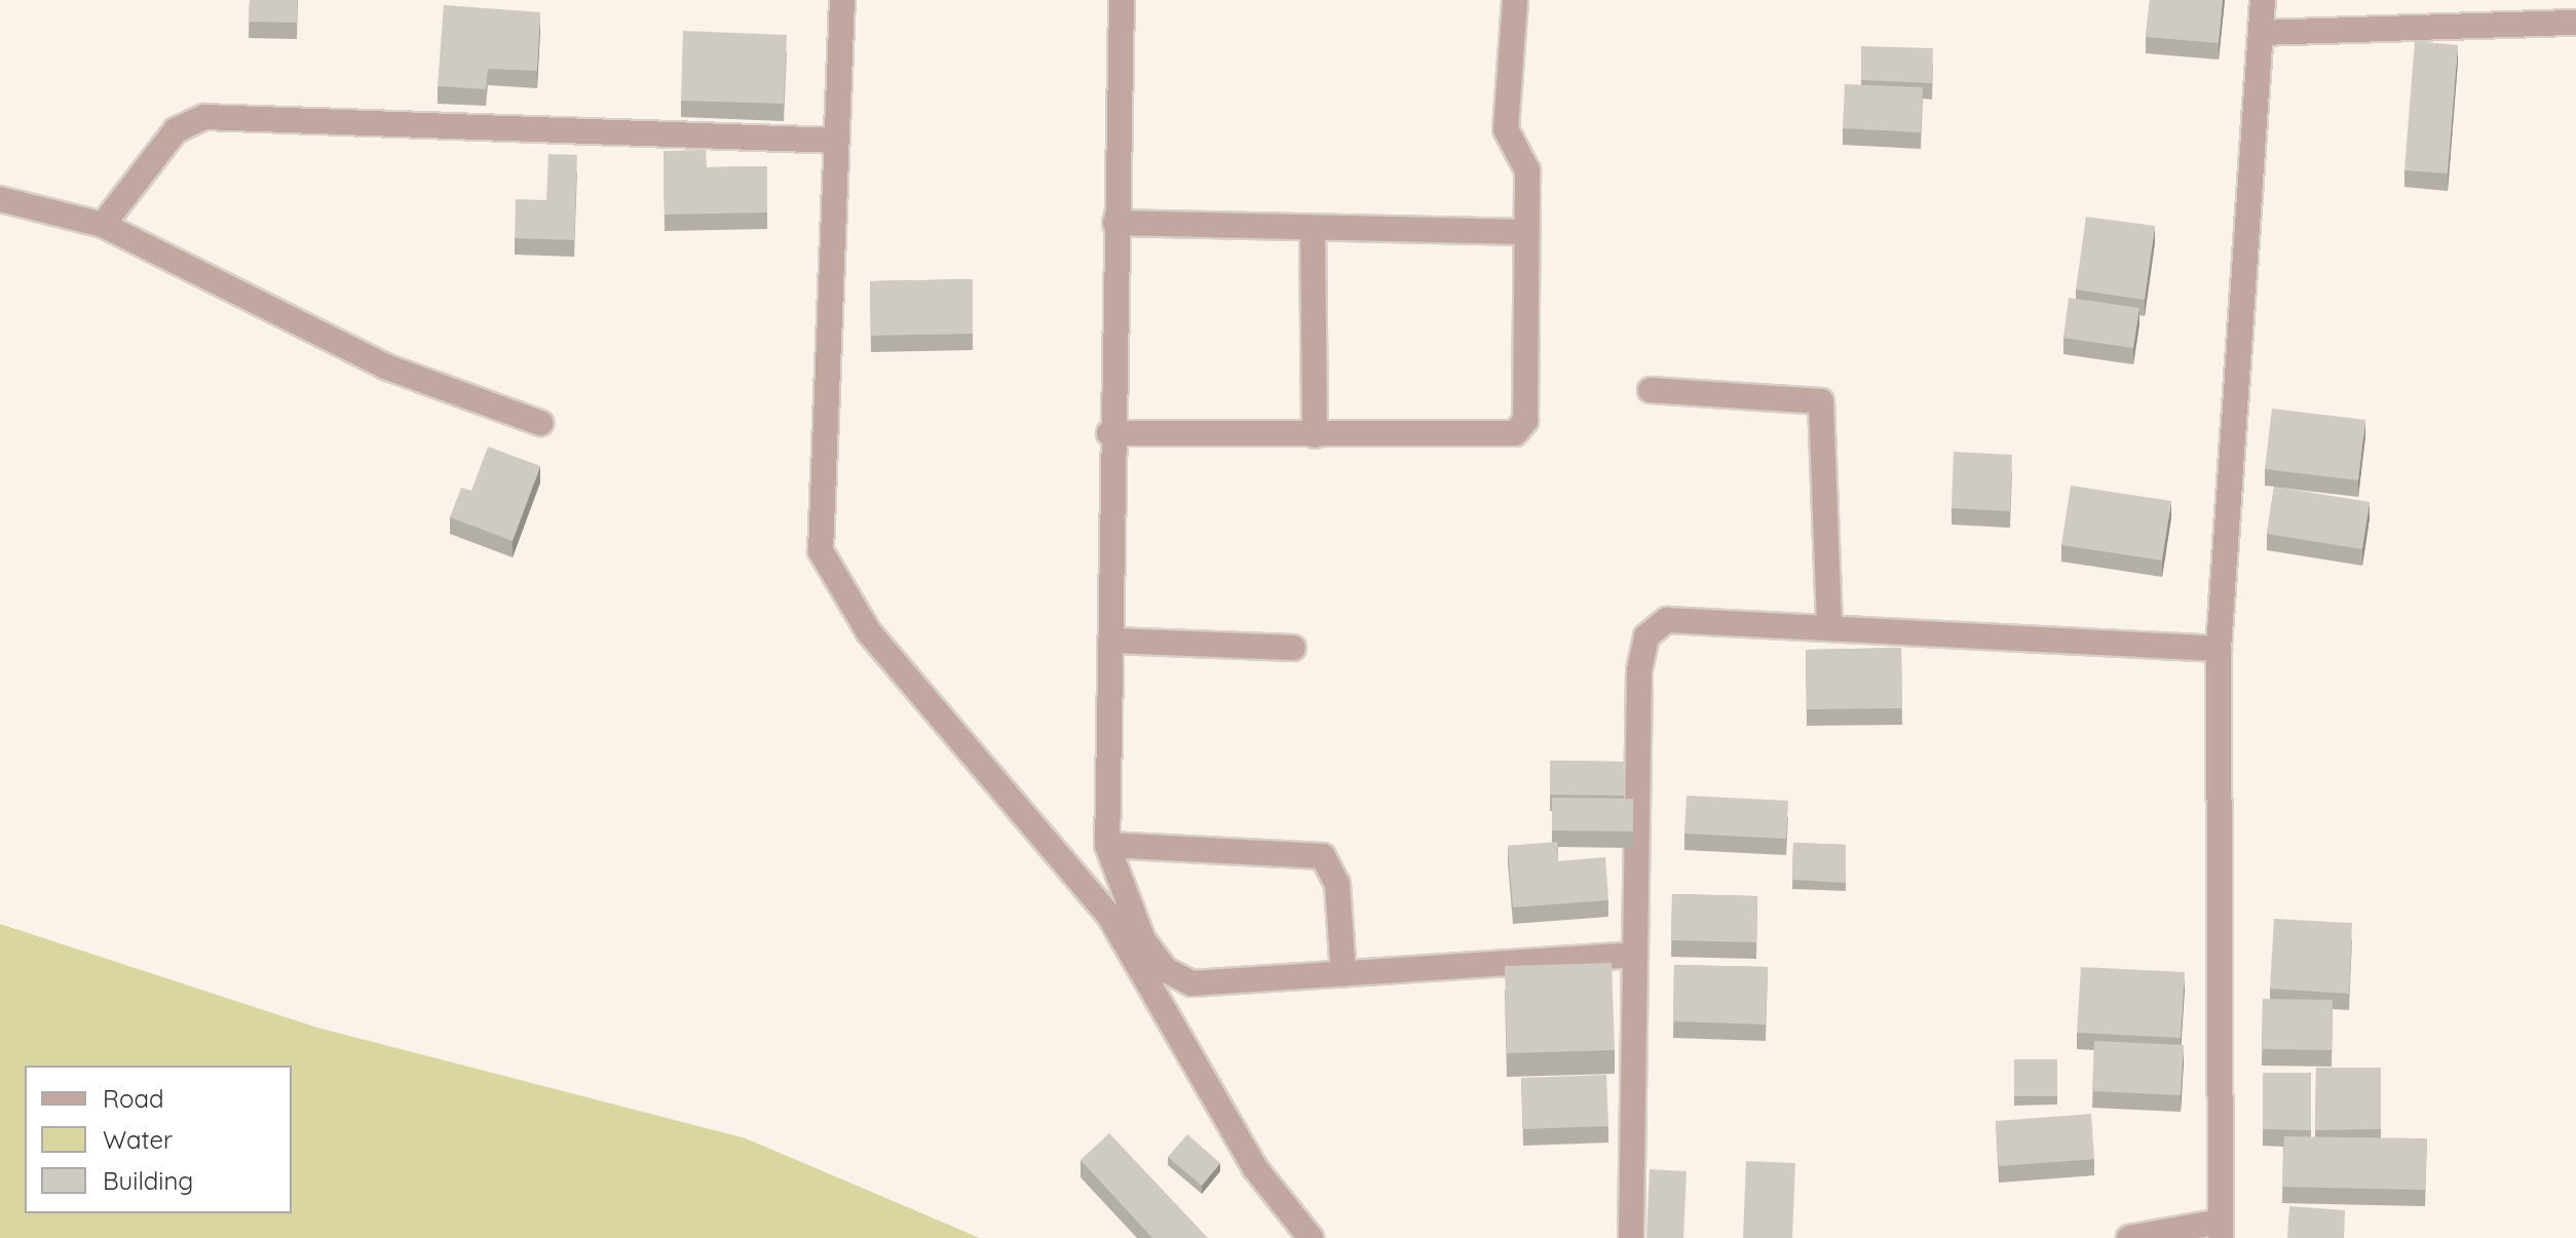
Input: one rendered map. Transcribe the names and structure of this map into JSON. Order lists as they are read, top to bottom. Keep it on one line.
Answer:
{"legend":["Road","Water","Building"]}
